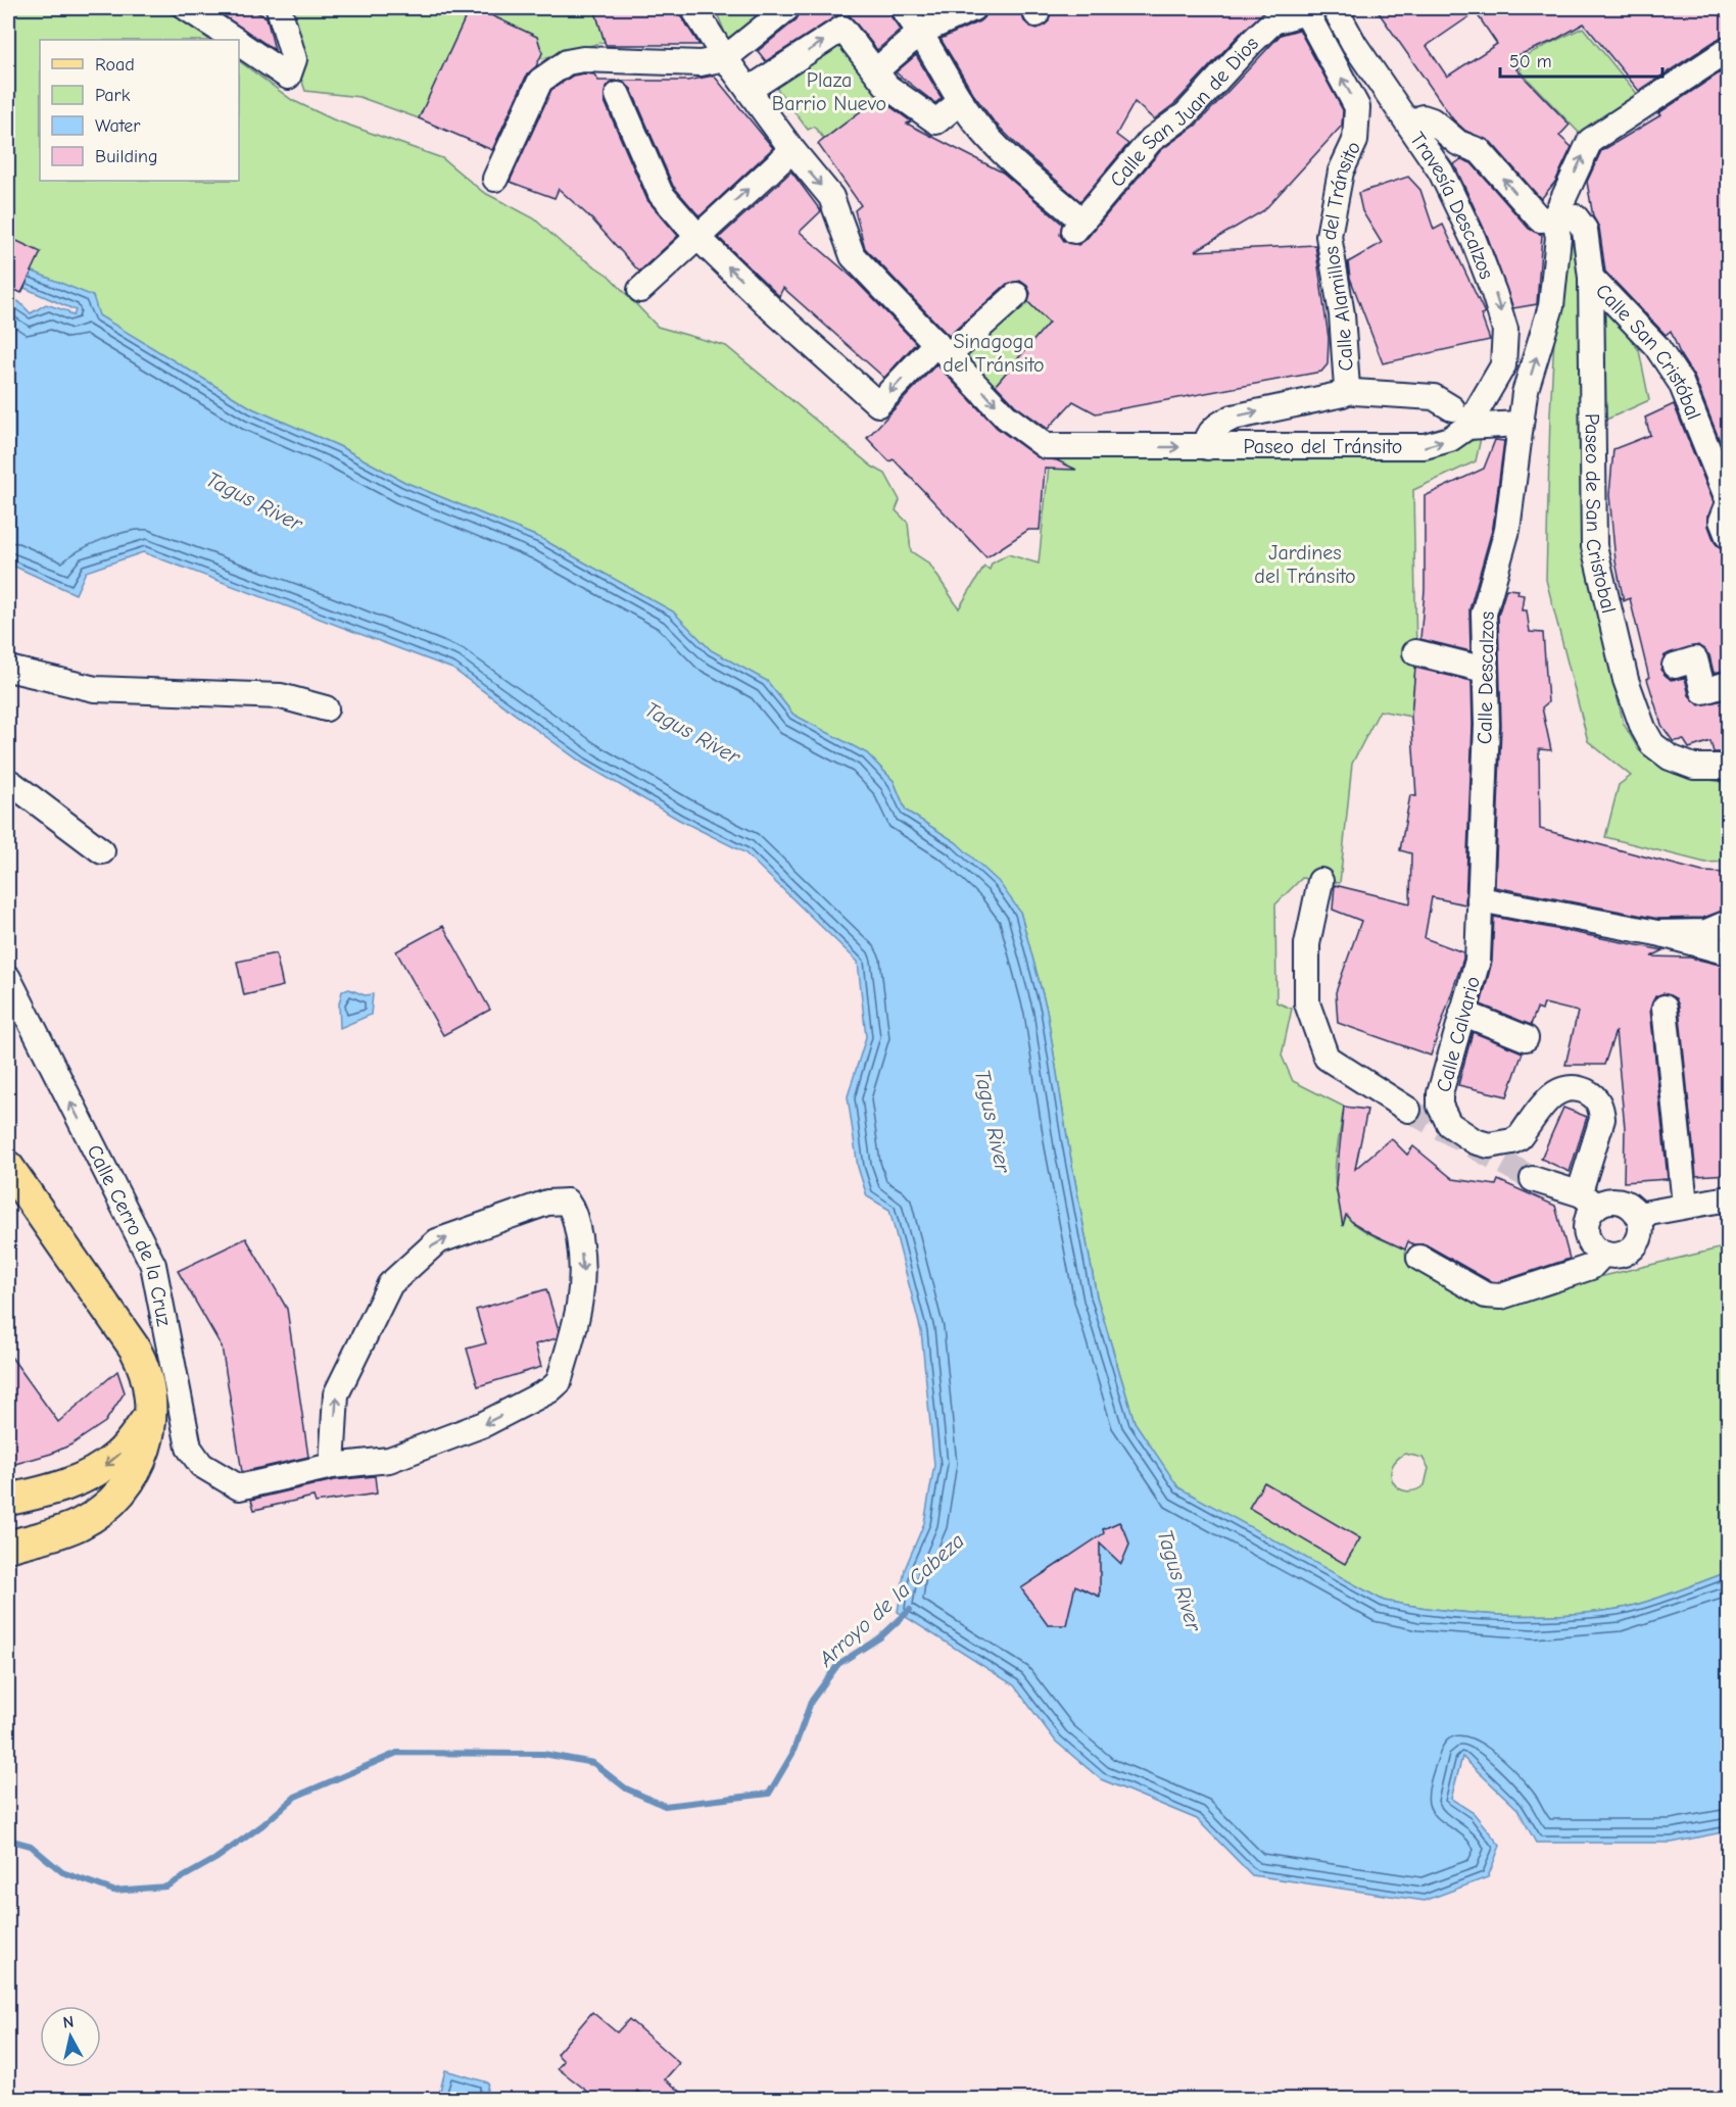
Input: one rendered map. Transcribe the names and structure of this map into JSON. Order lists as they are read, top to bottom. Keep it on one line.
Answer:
{"streets":{"street":["Calle San Juan de Dios","Travesía Descalzos","Calle Alamillos del Tránsito","Calle San Cristóbal","Paseo del Tránsito","Paseo de San Cristobal","Calle Descalzos","Calle Calvario","Calle Cerro de la Cruz"]},"crossings":[["Calle San Juan de Dios","Calle Alamillos del Tránsito"],["Travesía Descalzos","Paseo del Tránsito"],["Travesía Descalzos","Paseo de San Cristobal"],["Calle Alamillos del Tránsito","Paseo del Tránsito"],["Calle San Cristóbal","Paseo de San Cristobal"],["Paseo del Tránsito","Calle Descalzos"],["Calle Descalzos","Calle Calvario"]],"one_way":["Calle Alamillos del Tránsito","Paseo del Tránsito","Calle Cerro de la Cruz"],"water":["Tagus River","Arroyo de la Cabeza"],"parks":["Plaza Barrio Nuevo","Sinagoga del Tránsito","Jardines del Tránsito"],"legend":["Road","Park","Water","Building"],"scale_bar":"50 m","north":"top"}
